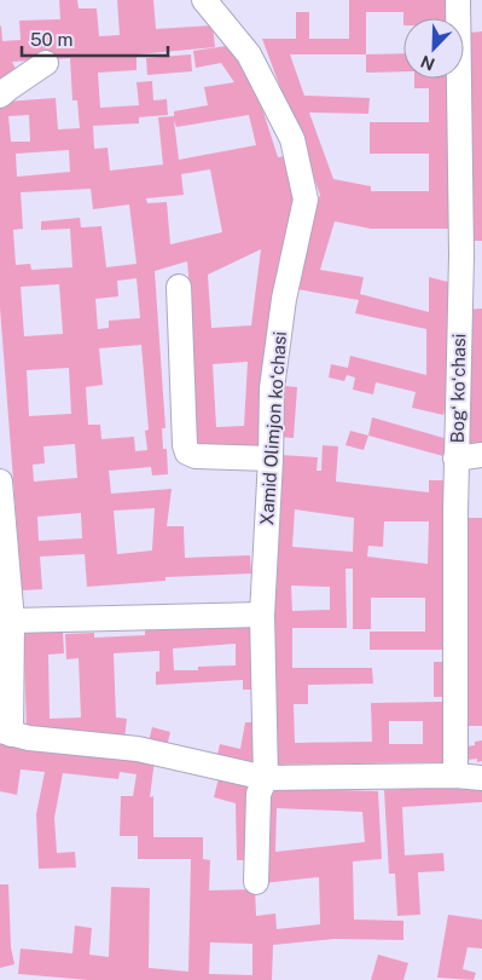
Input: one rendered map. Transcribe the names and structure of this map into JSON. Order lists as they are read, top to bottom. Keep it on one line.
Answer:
{"streets":{"street":["Bogʻ koʻchasi","Xamid Olimjon koʻchasi"]},"scale_bar":"50 m","north":"bottom left"}
